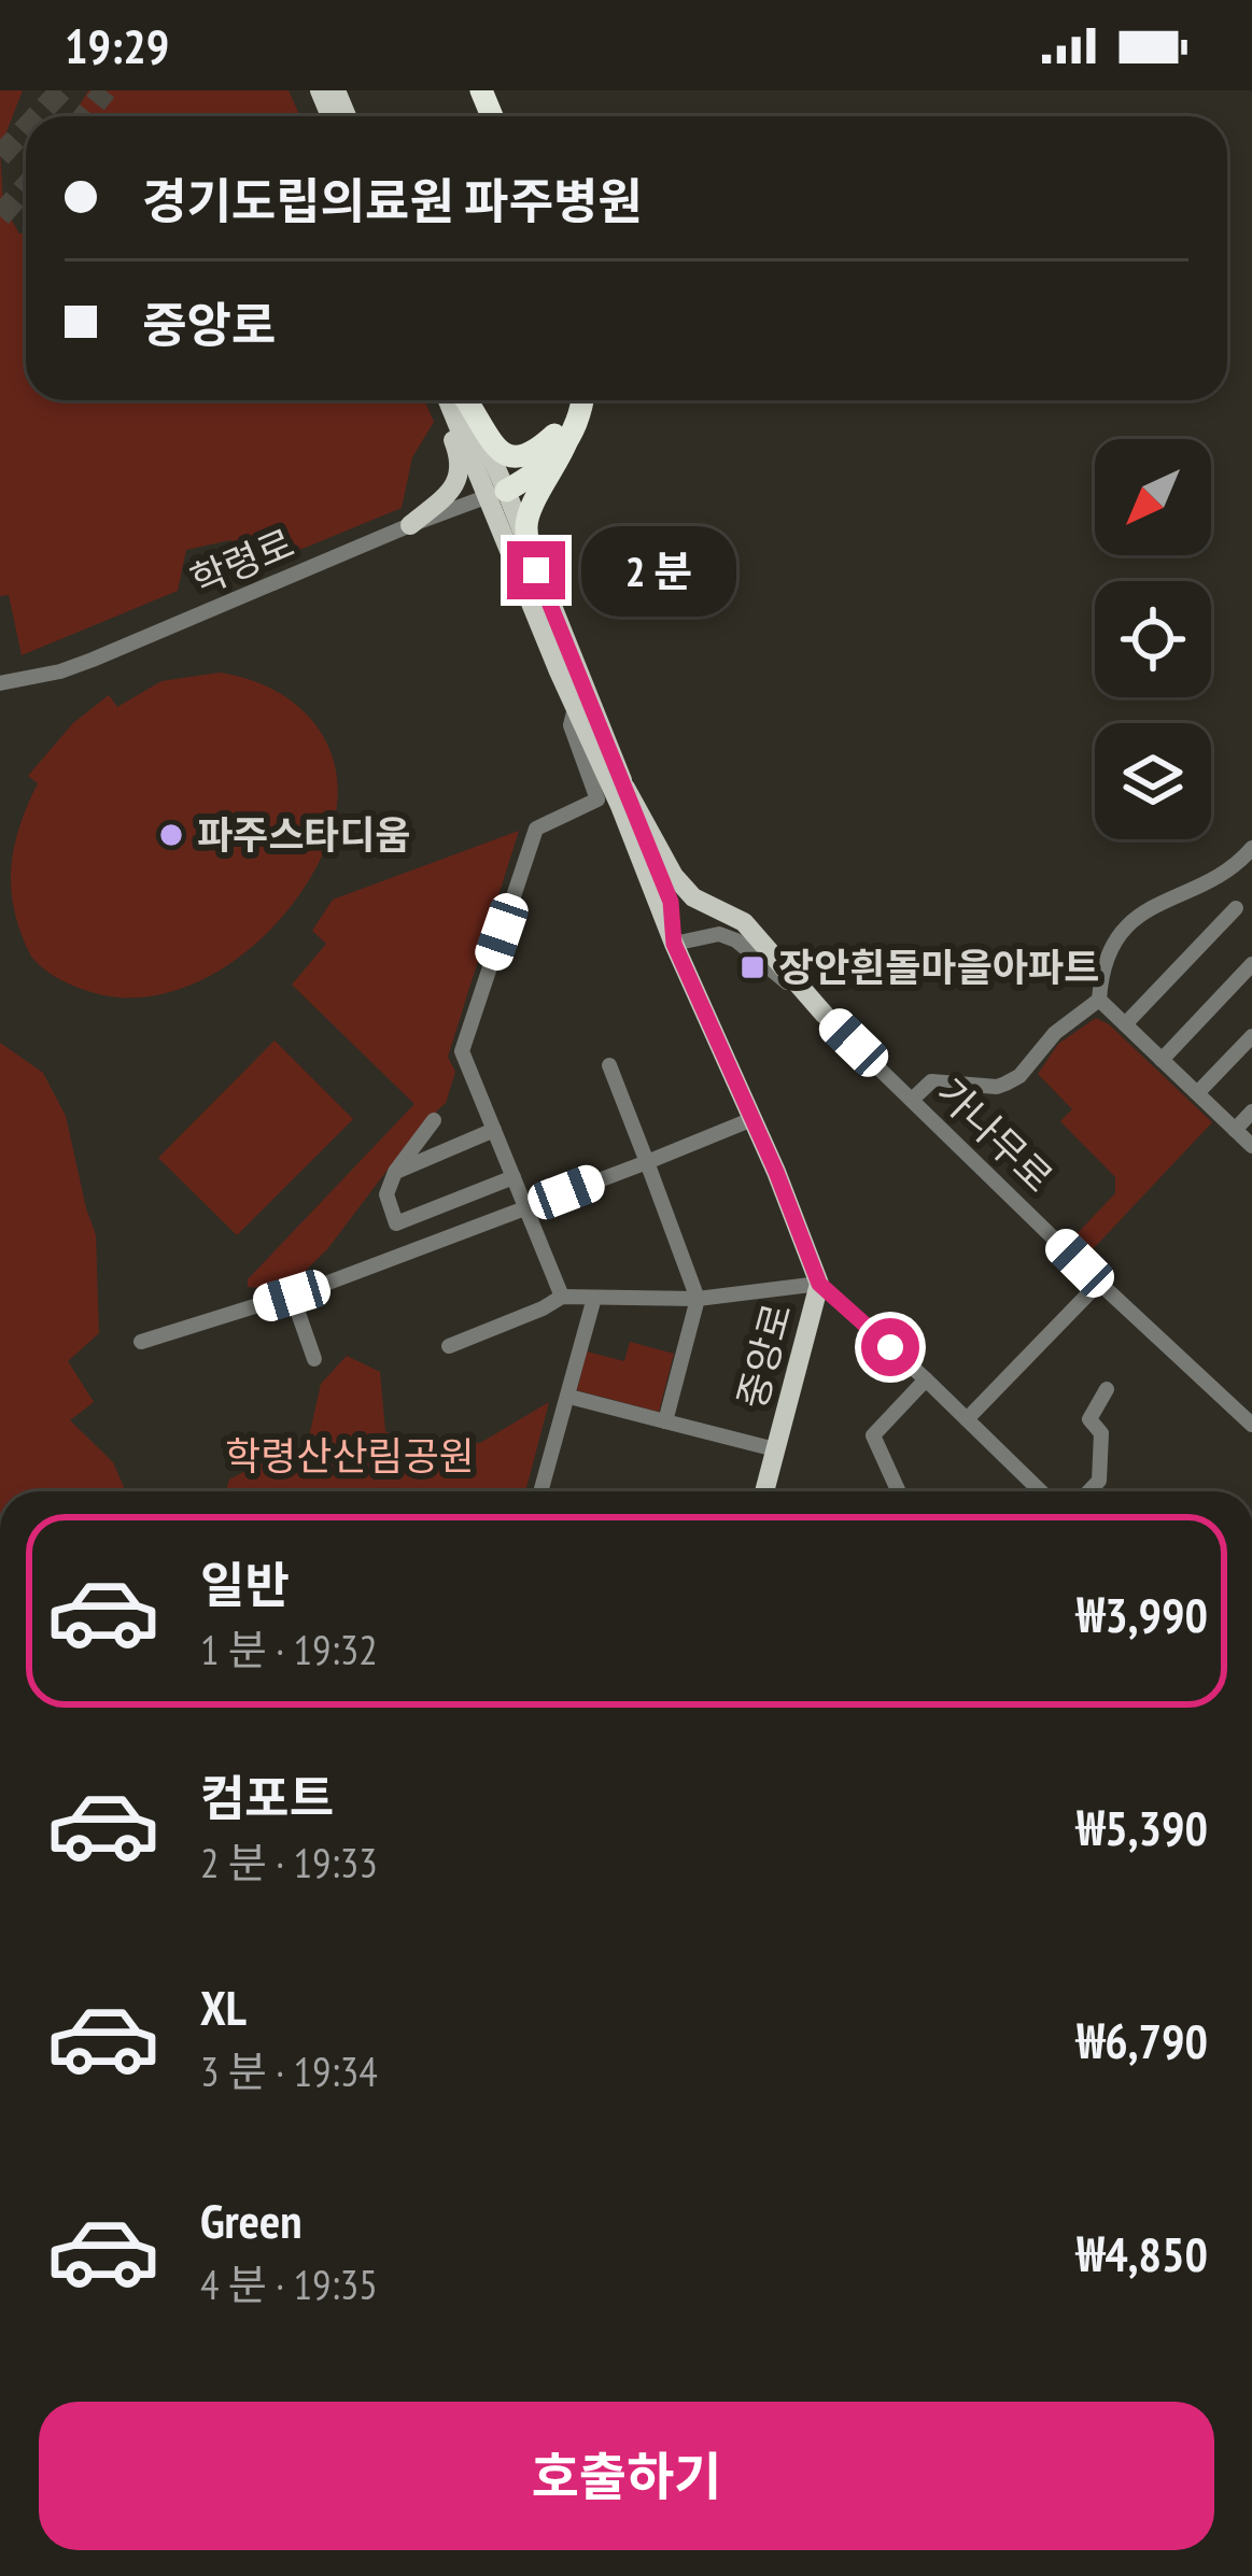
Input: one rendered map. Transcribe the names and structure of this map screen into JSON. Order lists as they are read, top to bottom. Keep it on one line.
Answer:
{"streets":{"main road":["중앙로"],"street":["학령로","가나무로"]},"crossings":[["학령로","중앙로"],["가나무로","중앙로"]],"parks":["학령산산림공원"],"places":{"other":["파주스타디움"],"transit":["장안흰돌마을아파트"]},"north":"bottom left","page":{"status":"19:29","banner":["경기도립의료원 파주병원","중앙로"],"bubble":"2 분","list":[{"name":"일반","note":"1 분 · 19:32","value":"₩3,990"},{"name":"컴포트","note":"2 분 · 19:33","value":"₩5,390"},{"name":"XL","note":"3 분 · 19:34","value":"₩6,790"},{"name":"Green","note":"4 분 · 19:35","value":"₩4,850"}],"buttons":"호출하기"}}
